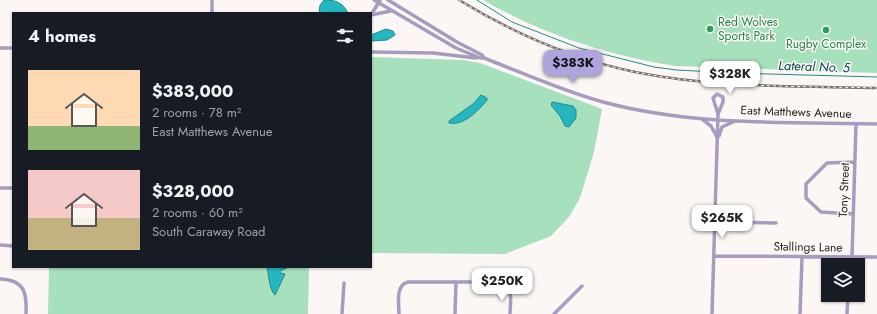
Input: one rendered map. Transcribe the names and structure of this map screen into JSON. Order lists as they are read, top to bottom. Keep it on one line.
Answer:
{"streets":{"street":["East Matthews Avenue","Tony Street","Stallings Lane"]},"crossings":[["East Matthews Avenue","Tony Street"],["Tony Street","Stallings Lane"]],"water":["Lateral No. 5"],"places":["Red Wolves Sports Park","Rugby Complex"],"page":{"heading":"4 homes","price":["$383K","$328K","$265K","$250K"],"list":[{"name":"$383,000","note":"2 rooms · 78 m² · East Matthews Avenue"},{"name":"$328,000","note":"2 rooms · 60 m² · South Caraway Road"}]}}
